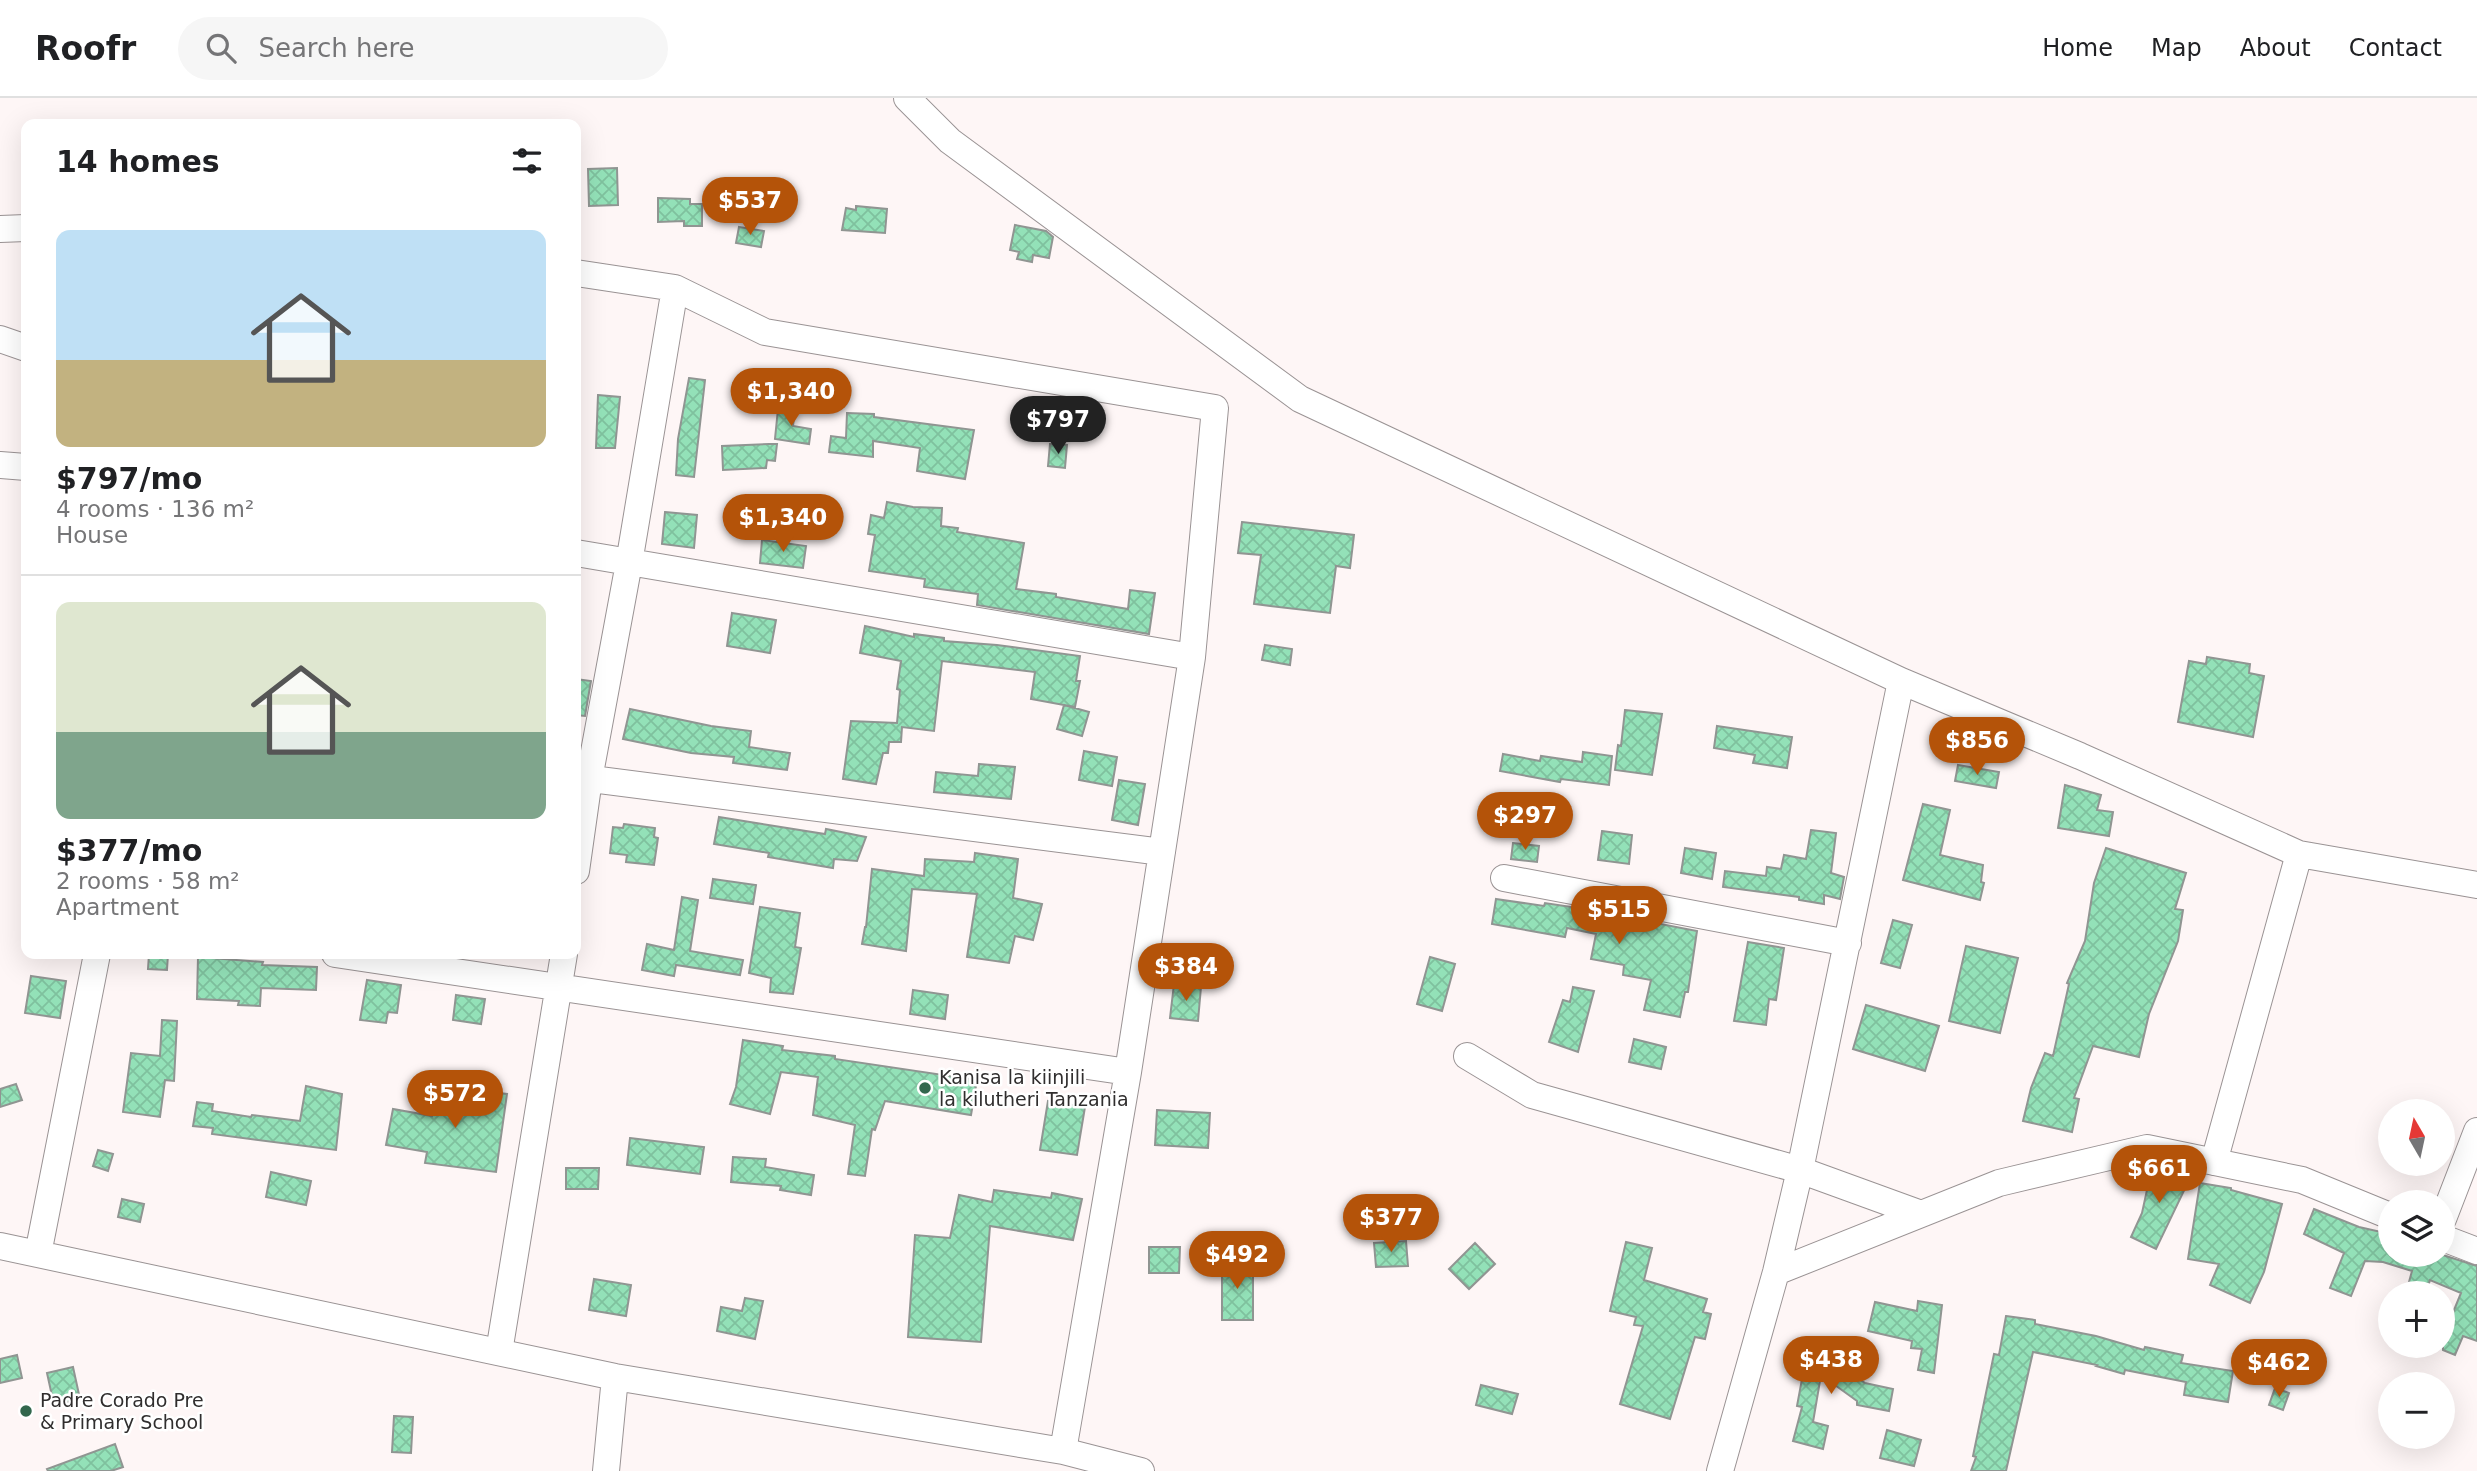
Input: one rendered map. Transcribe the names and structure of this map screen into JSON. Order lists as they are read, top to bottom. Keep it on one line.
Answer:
{"places":["Kanisa la kiinjili la kilutheri Tanzania","Padre Corado Pre & Primary School"],"north":"top","page":{"header":"Roofr","search":"Search here","nav":["Home","Map","About","Contact"],"heading":"14 homes","price":["$537","$1,340","$797","$1,340","$856","$297","$515","$384","$572","$661","$377","$492","$438","$462"],"list":[{"name":"$797/mo","note":"4 rooms · 136 m² · House"},{"name":"$377/mo","note":"2 rooms · 58 m² · Apartment"}],"map_buttons":["+","−"]}}
